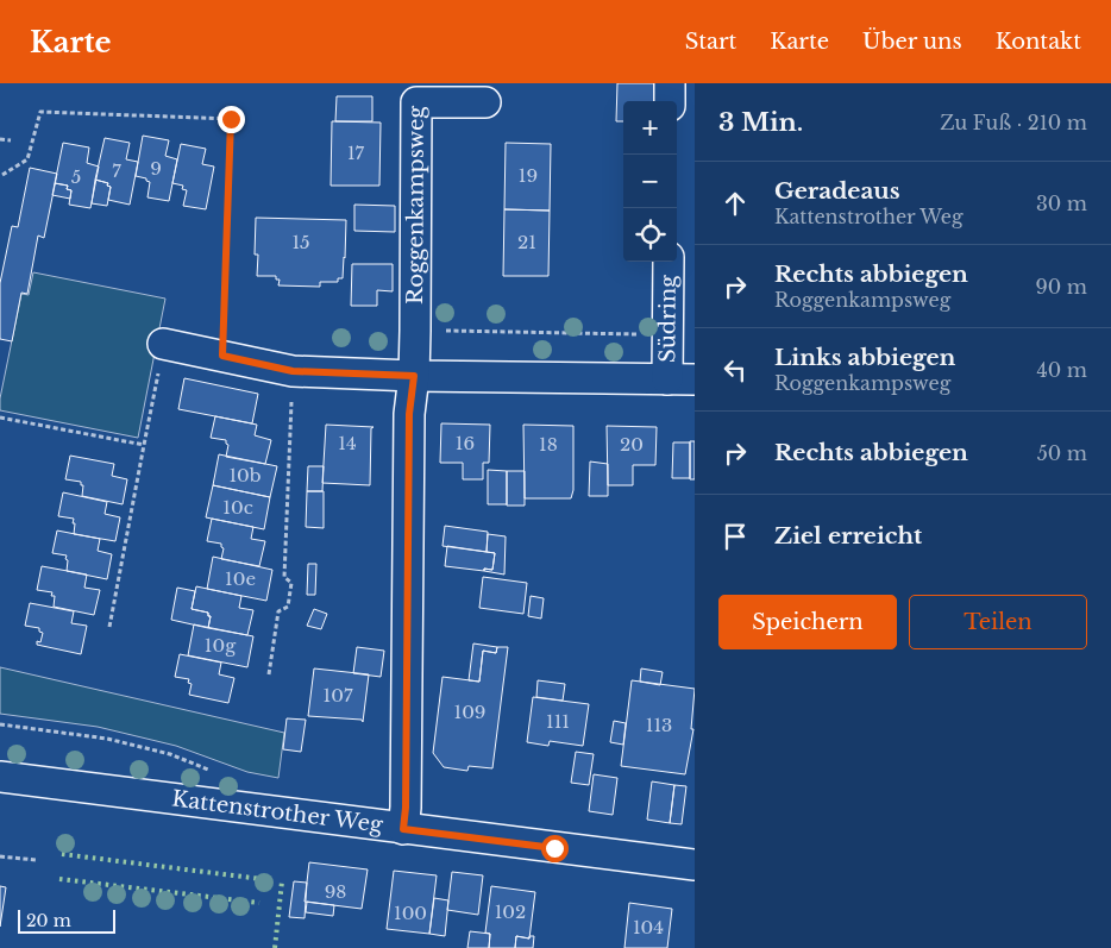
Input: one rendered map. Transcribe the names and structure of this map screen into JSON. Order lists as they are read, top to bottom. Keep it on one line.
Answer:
{"streets":{"street":["Roggenkampsweg","Südring","Kattenstrother Weg"]},"crossings":[["Roggenkampsweg","Kattenstrother Weg"]],"house_numbers":["17","9","7","19","5","15","21","14","16","18","20","10b","10c","10e","10g","107","109","111","113","98","102","100","104"],"scale_bar":"20 m","page":{"header":"Karte","nav":["Start","Karte","Über uns","Kontakt"],"heading":["3 Min.","Zu Fuß · 210 m"],"map_buttons":["+","−"],"list":[["Geradeaus","Kattenstrother Weg","30 m"],["Rechts abbiegen","Roggenkampsweg","90 m"],["Links abbiegen","Roggenkampsweg","40 m"],["Rechts abbiegen","50 m"],"Ziel erreicht"],"buttons":["Speichern","Teilen"],"scale":"20 m"}}
